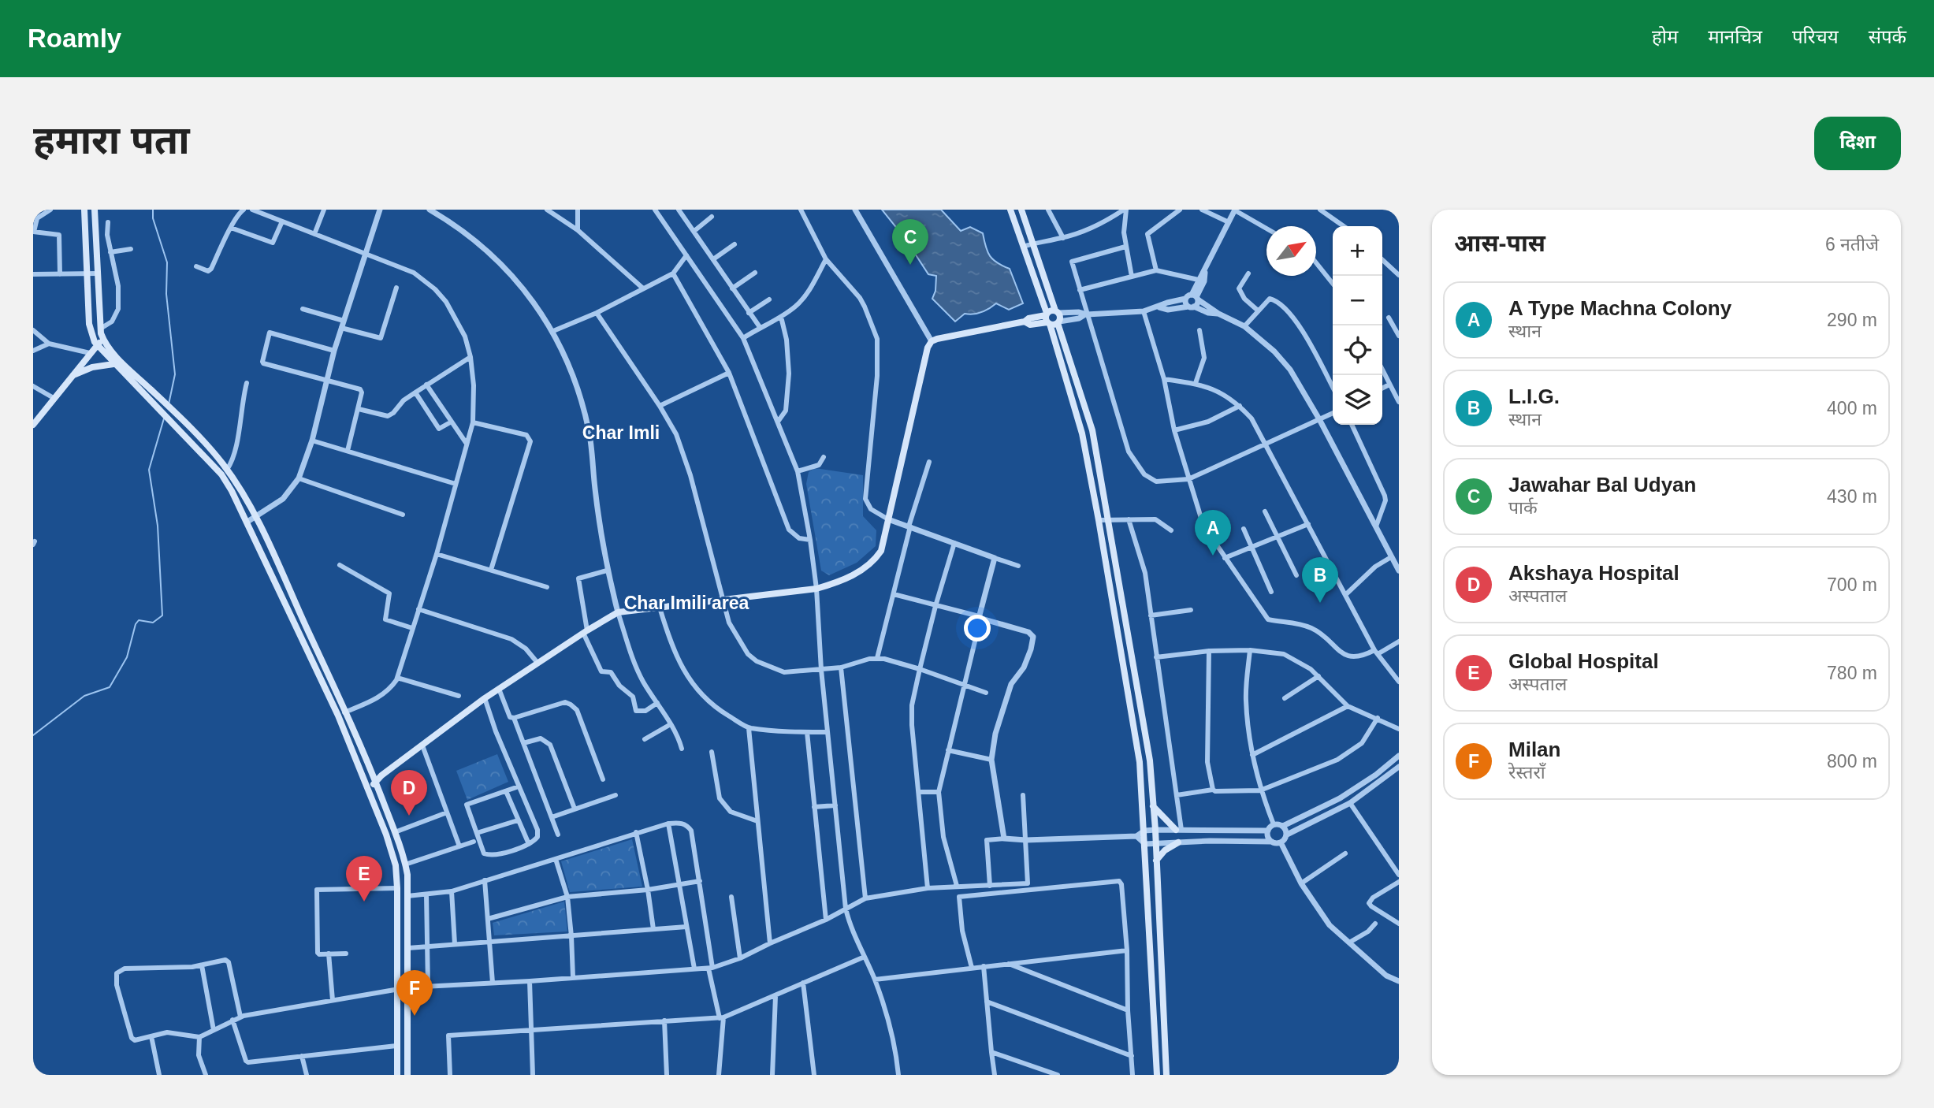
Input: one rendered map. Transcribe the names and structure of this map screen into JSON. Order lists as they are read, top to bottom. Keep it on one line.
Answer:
{"districts":["Char Imli","Char Imili area"],"north":"top right","page":{"header":"Roamly","nav":["होम","मानचित्र","परिचय","संपर्क"],"buttons":"दिशा","title":"हमारा पता","heading":["आस-पास","6 नतीजे"],"pins":["C","A","B","D","E","F"],"map_buttons":["+","−"],"list":[{"mark":"A","name":"A Type Machna Colony","note":"स्थान","value":"290 m"},{"mark":"B","name":"L.I.G.","note":"स्थान","value":"400 m"},{"mark":"C","name":"Jawahar Bal Udyan","note":"पार्क","value":"430 m"},{"mark":"D","name":"Akshaya Hospital","note":"अस्पताल","value":"700 m"},{"mark":"E","name":"Global Hospital","note":"अस्पताल","value":"780 m"},{"mark":"F","name":"Milan","note":"रेस्तराँ","value":"800 m"}]}}
